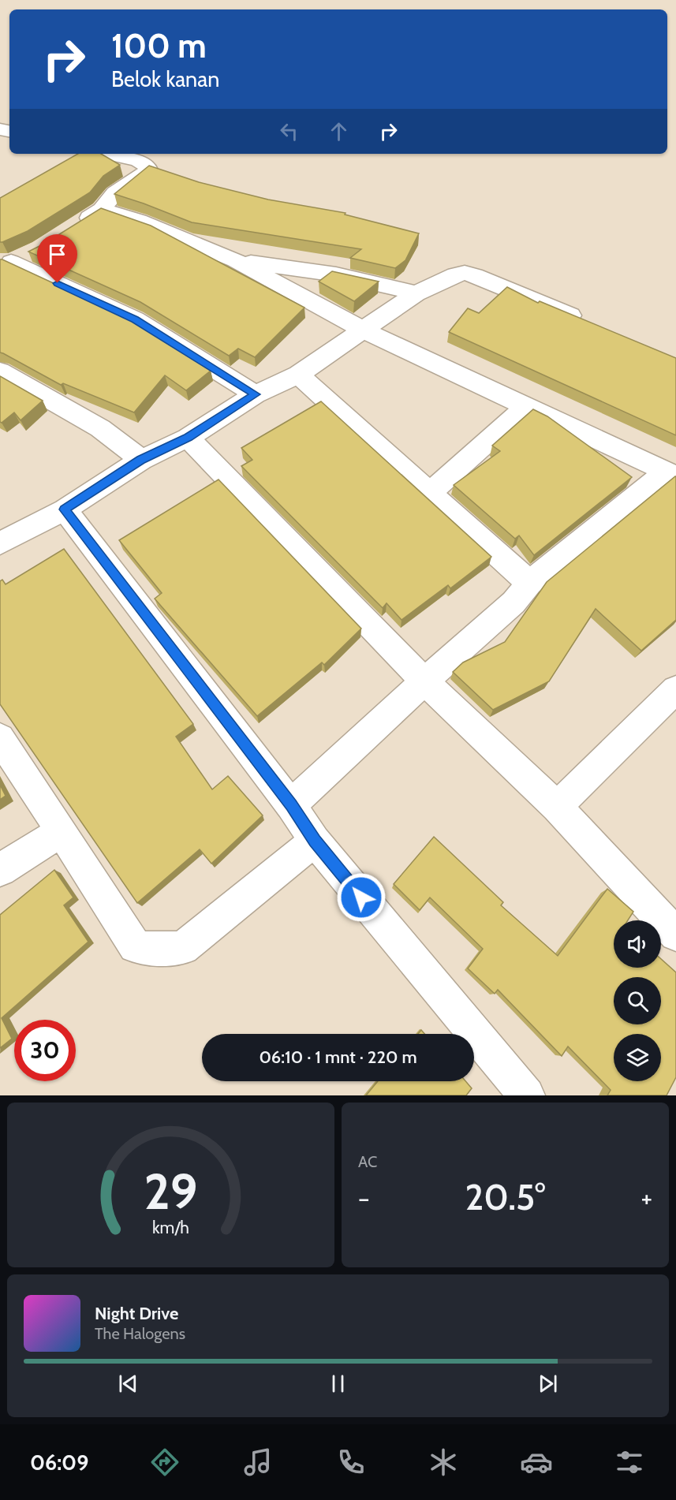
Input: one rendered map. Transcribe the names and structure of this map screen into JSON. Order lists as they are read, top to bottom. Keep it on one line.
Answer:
{"page":{"turn":["100 m","Belok kanan"],"limit":"30","trip":"06:10 · 1 mnt · 220 m","tile":"AC","heat":["−","20.5°","+"],"song":["Night Drive","The Halogens"],"tabs":"06:09","gauge":["29","km/h"]}}
